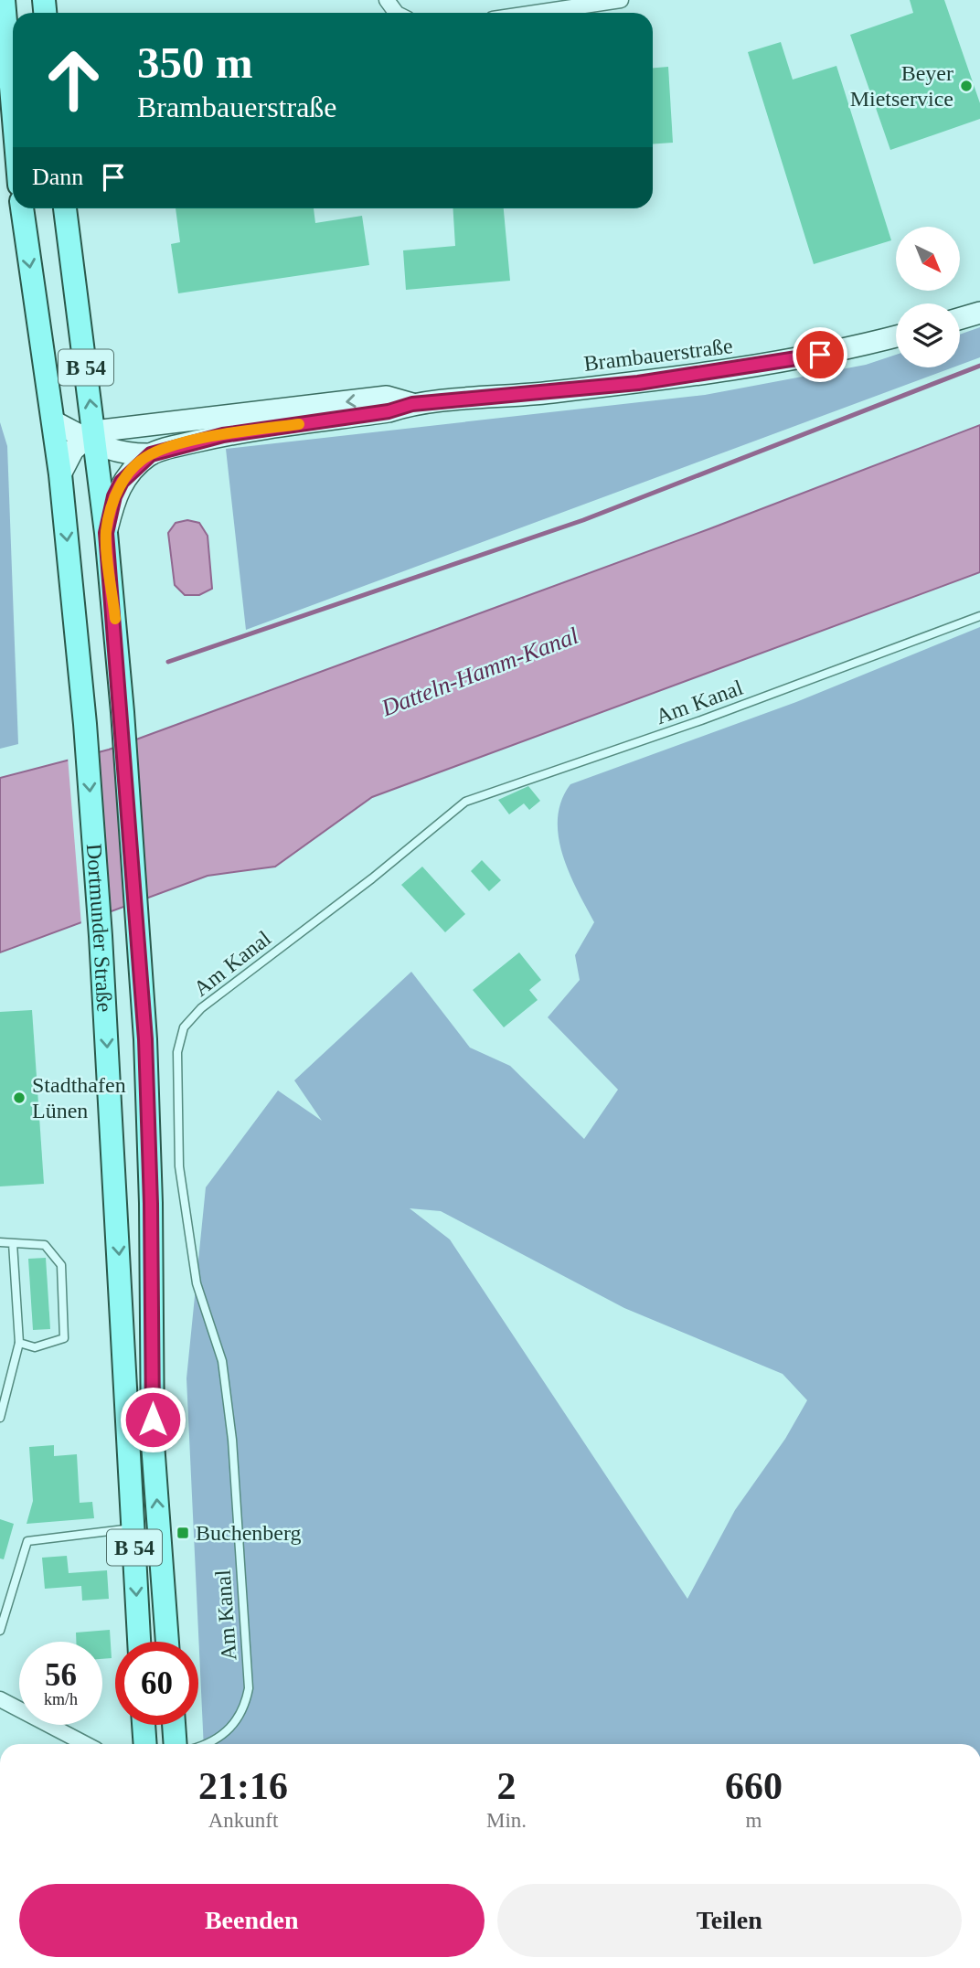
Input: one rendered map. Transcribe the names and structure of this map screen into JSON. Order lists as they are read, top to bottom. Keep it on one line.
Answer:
{"streets":{"main road":["Brambauerstraße","B 54","Dortmunder Straße"],"lane":["Am Kanal"]},"crossings":[["Brambauerstraße","Dortmunder Straße"]],"water":["Datteln-Hamm-Kanal"],"places":{"other":["Beyer Mietservice","Stadthafen Lünen"],"transit":["Buchenberg"]},"north":"bottom right","page":{"turn":["350 m","Brambauerstraße"],"then":"Dann","speed":"56 km/h","limit":"60","eta":["21:16","Ankunft","2","Min.","660","m"],"buttons":["Beenden","Teilen"]}}
